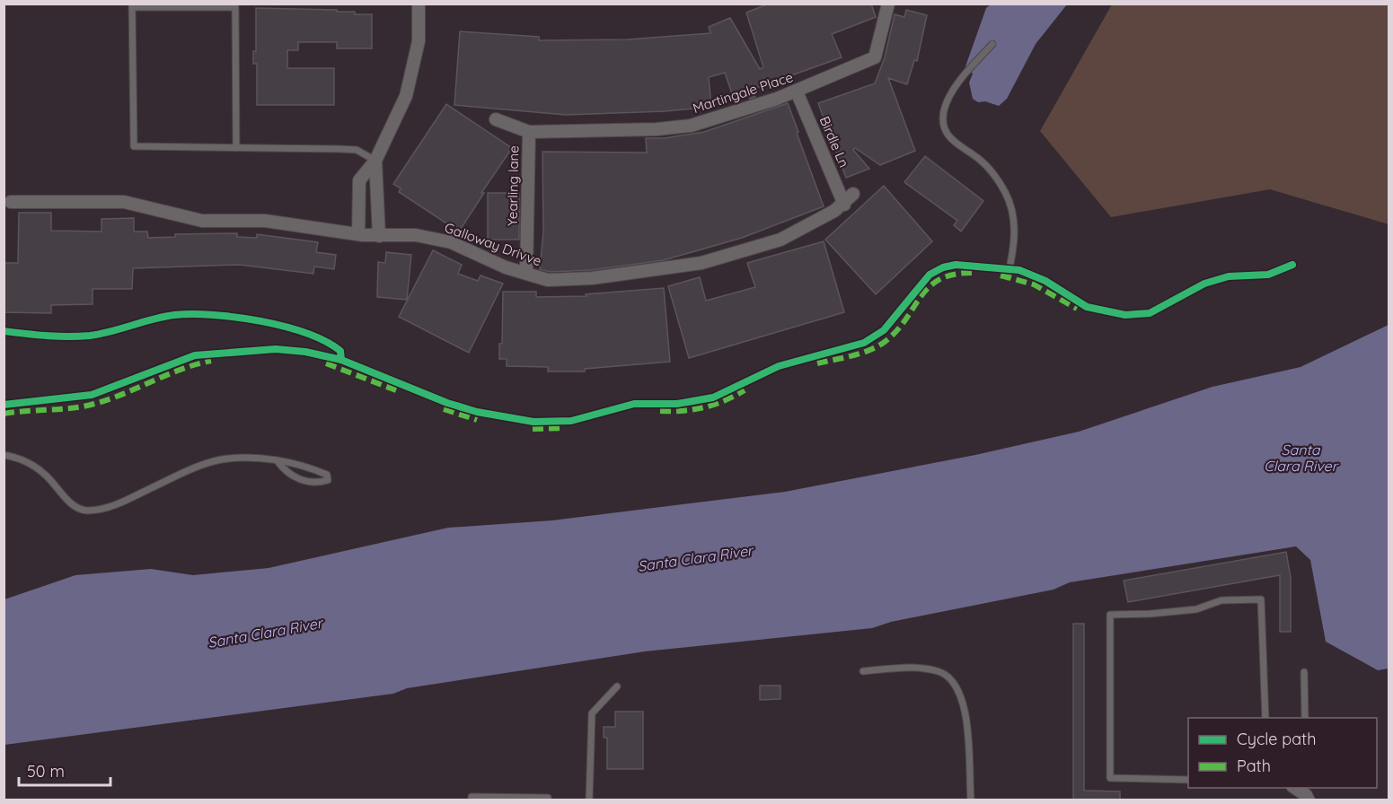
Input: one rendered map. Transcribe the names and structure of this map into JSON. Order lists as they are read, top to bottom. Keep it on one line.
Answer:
{"streets":{"street":["Martingale Place","Birdle Ln","Yearling lane","Galloway Drivve"]},"crossings":[["Martingale Place","Birdle Ln"],["Martingale Place","Yearling lane"],["Birdle Ln","Galloway Drivve"],["Yearling lane","Galloway Drivve"]],"water":["Santa Clara River"],"legend":["Cycle path","Path"],"scale_bar":"50 m"}
